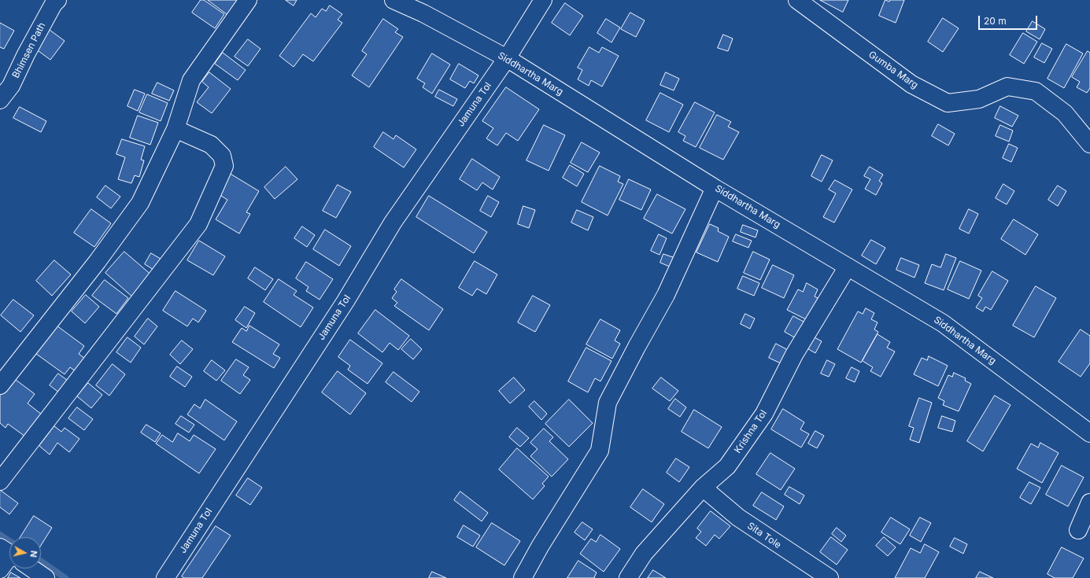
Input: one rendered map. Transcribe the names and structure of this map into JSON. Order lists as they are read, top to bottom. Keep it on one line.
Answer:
{"streets":{"street":["Bhimsen Path","Gumba Marg","Siddhartha Marg","Jamuna Tol","Krishna Tol","Sita Tole"]},"crossings":[["Siddhartha Marg","Jamuna Tol"],["Siddhartha Marg","Krishna Tol"],["Krishna Tol","Sita Tole"]],"scale_bar":"20 m","north":"right"}
